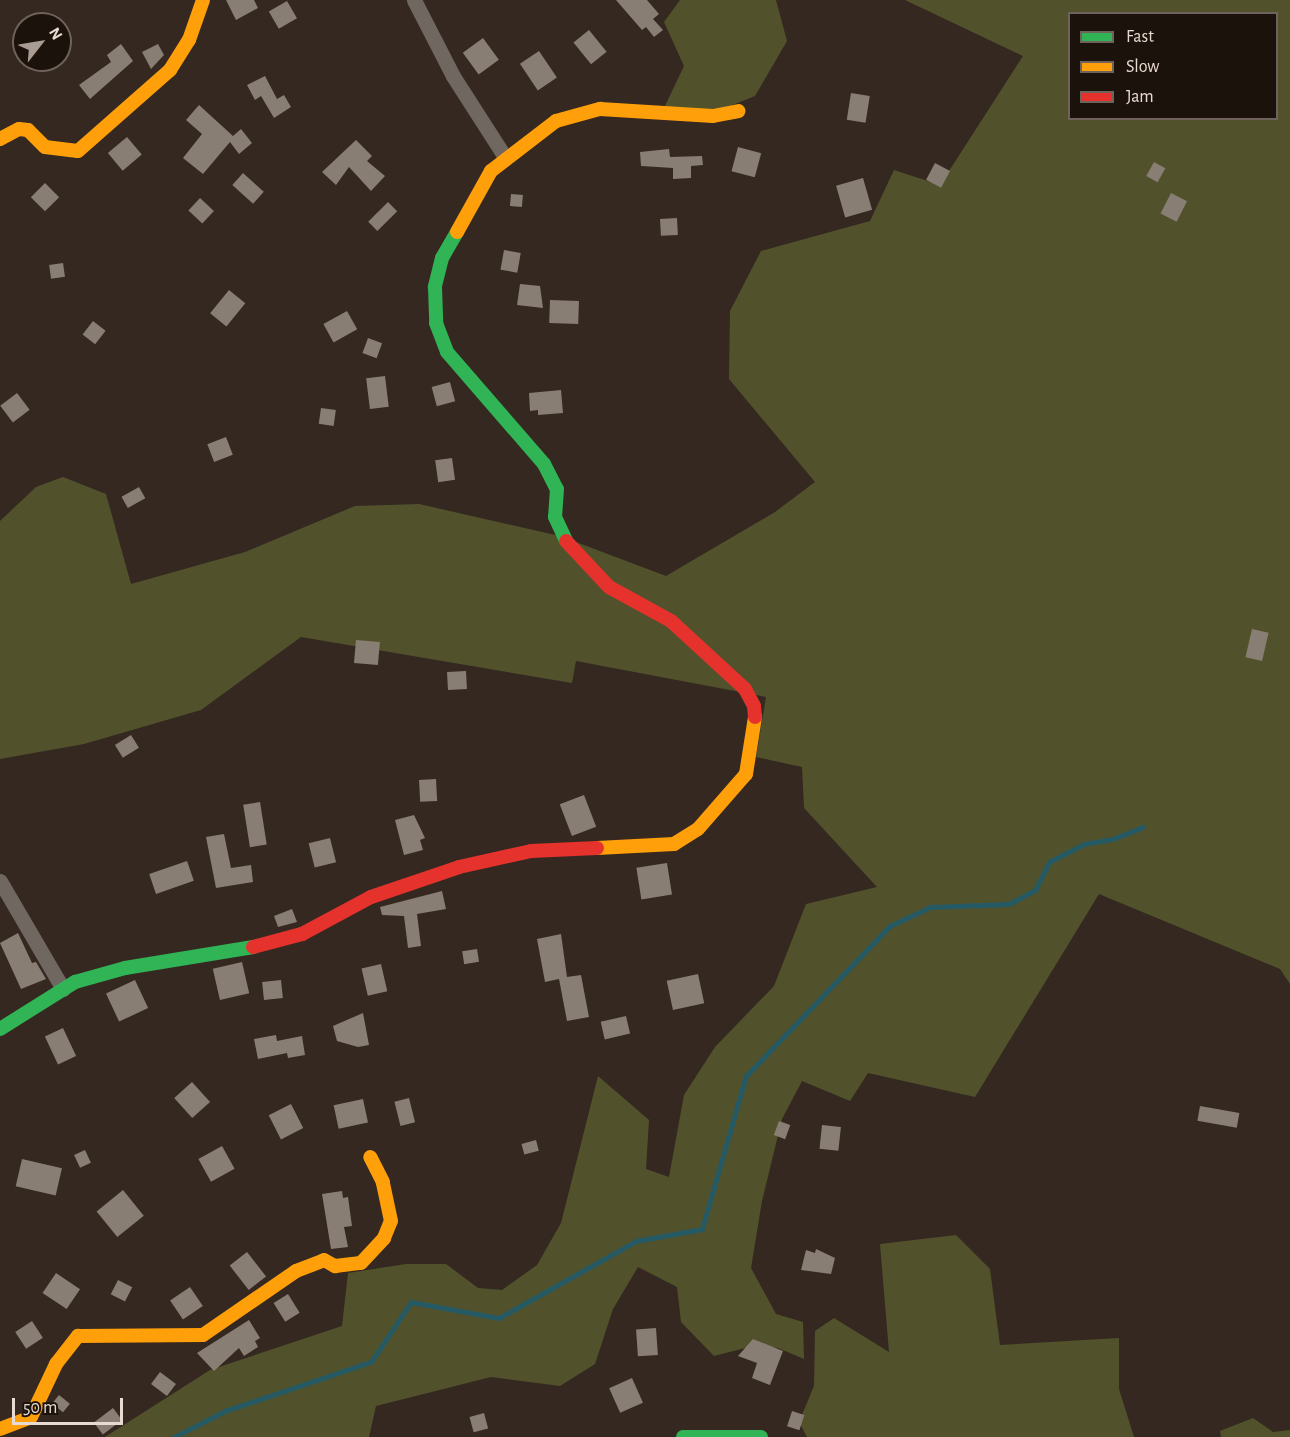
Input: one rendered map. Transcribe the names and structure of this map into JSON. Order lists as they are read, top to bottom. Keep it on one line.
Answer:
{"legend":["Fast","Slow","Jam"],"scale_bar":"50 m","north":"top right"}
